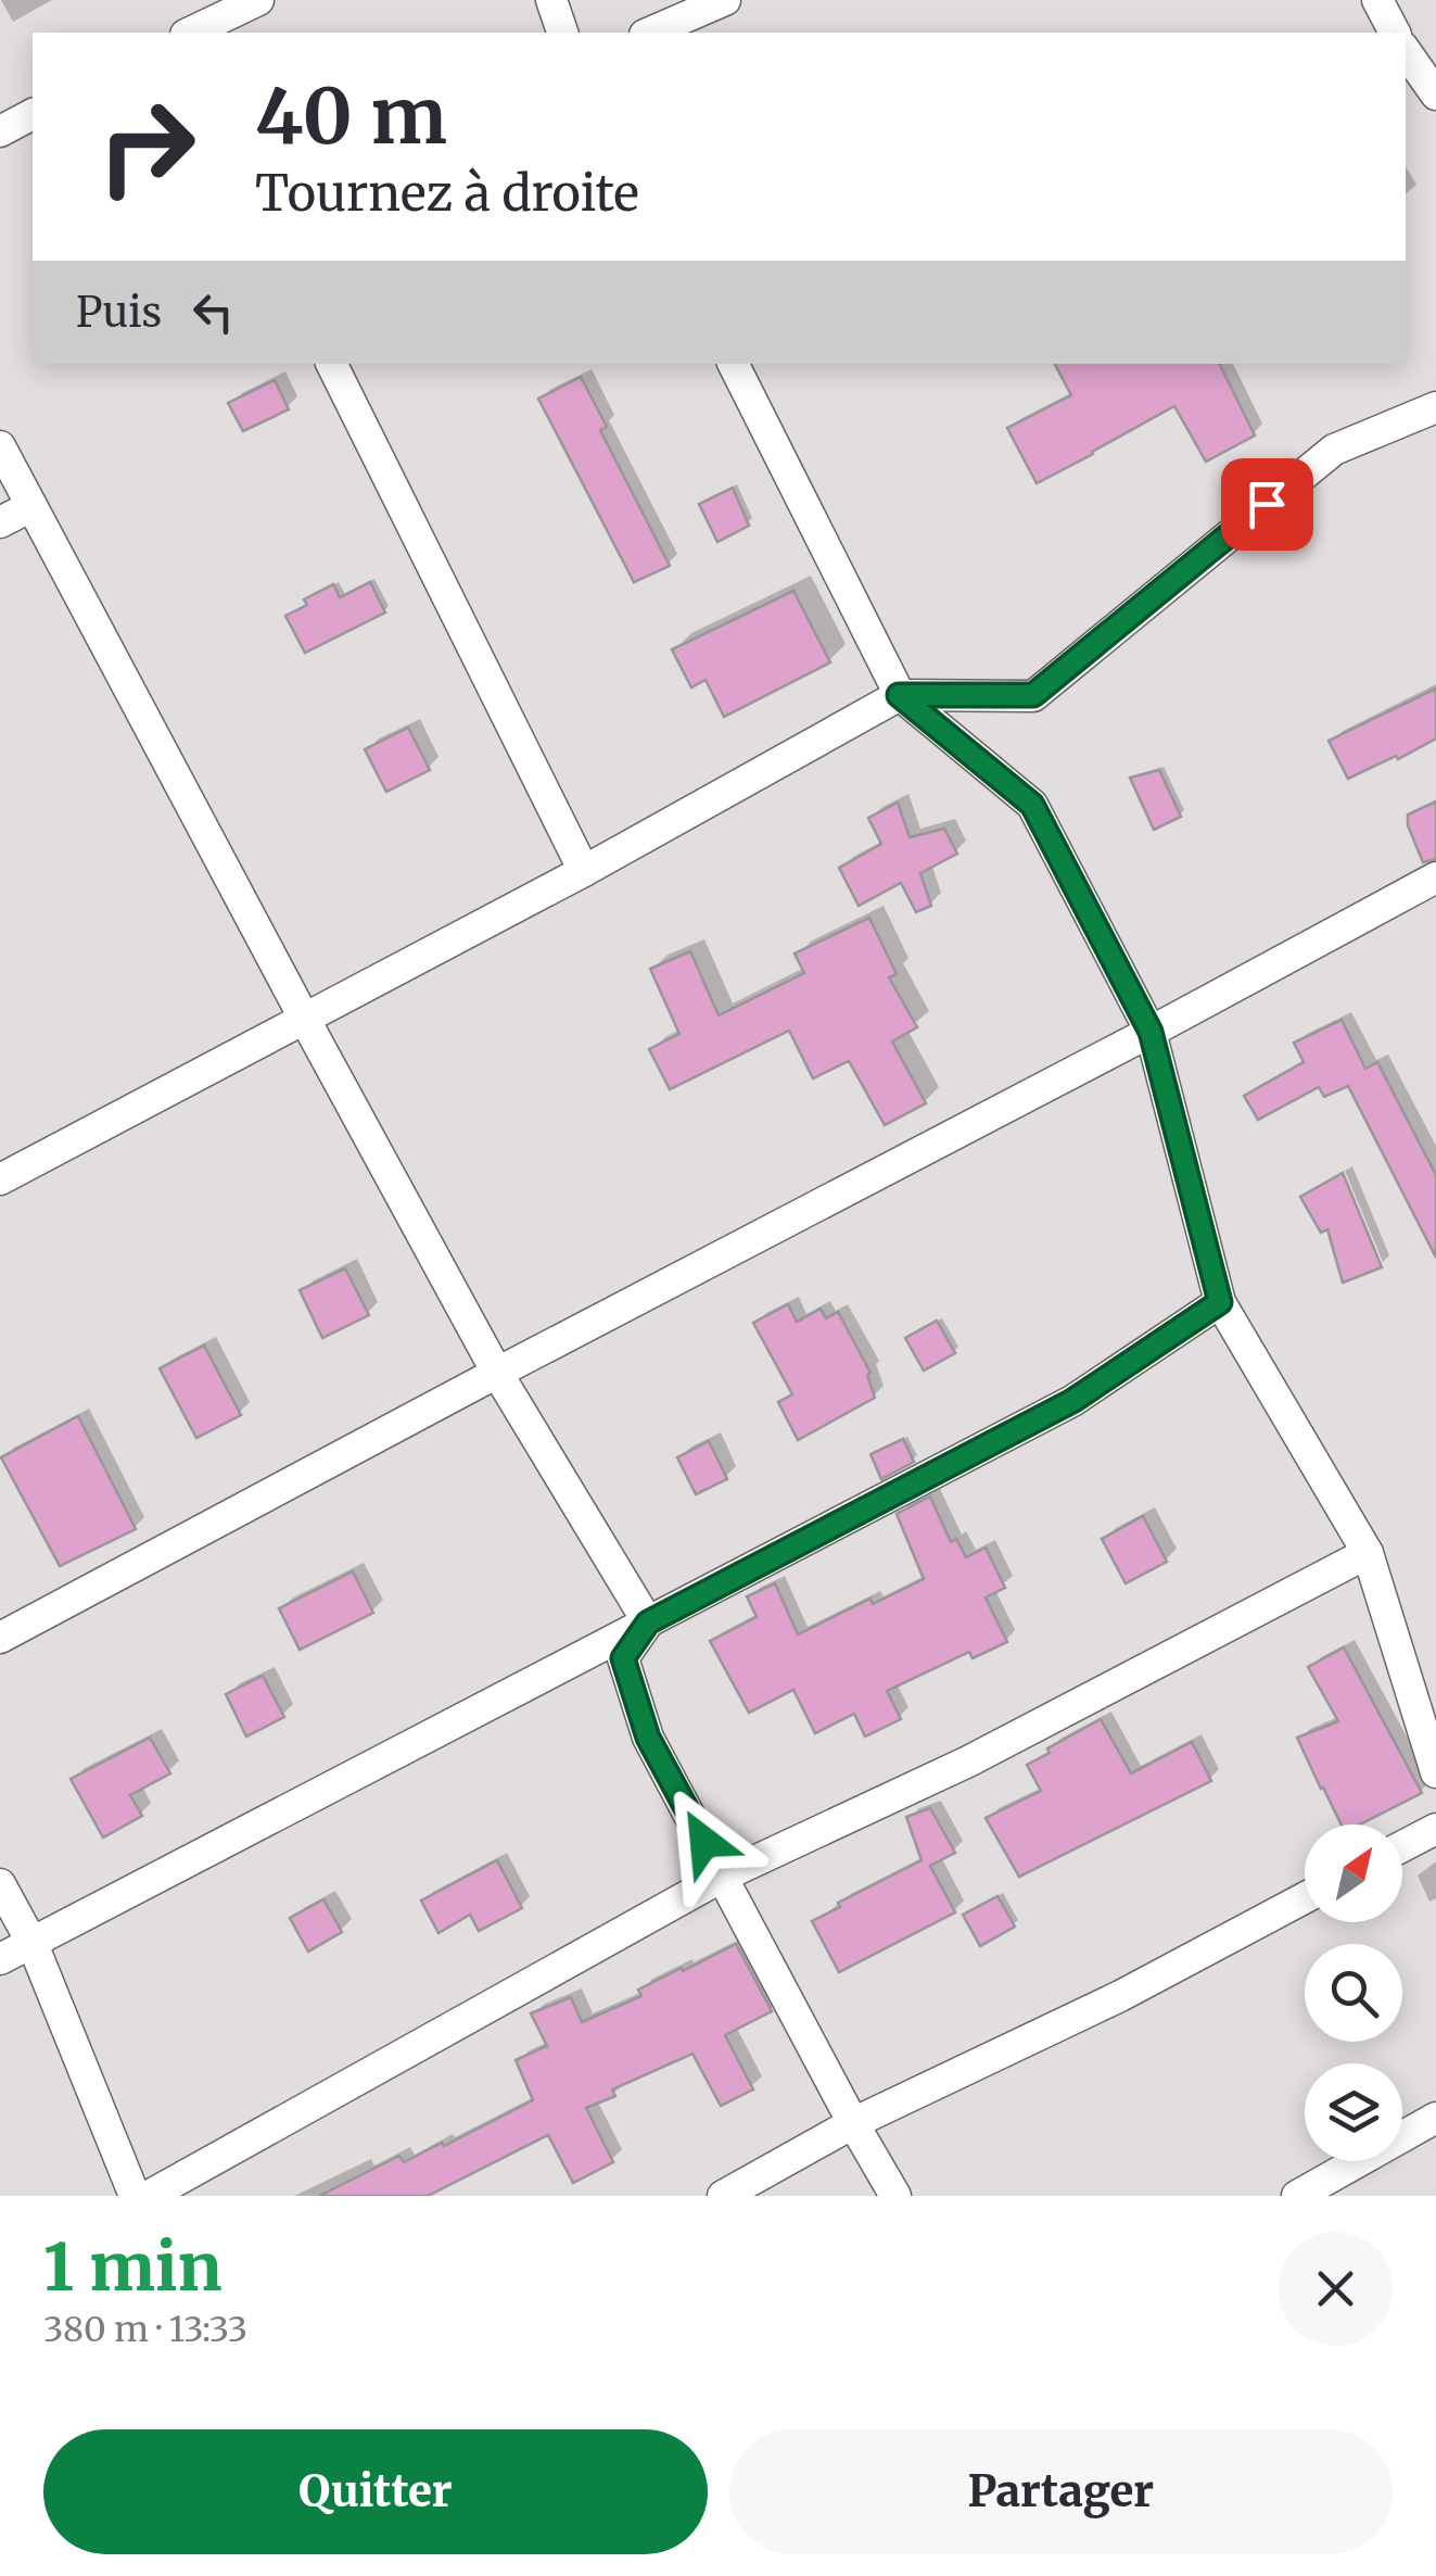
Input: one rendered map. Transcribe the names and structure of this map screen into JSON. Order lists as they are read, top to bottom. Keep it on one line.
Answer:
{"north":"top right","page":{"turn":["40 m","Tournez à droite"],"then":"Puis","heading":["1 min","380 m · 13:33"],"buttons":["Quitter","Partager"]}}
